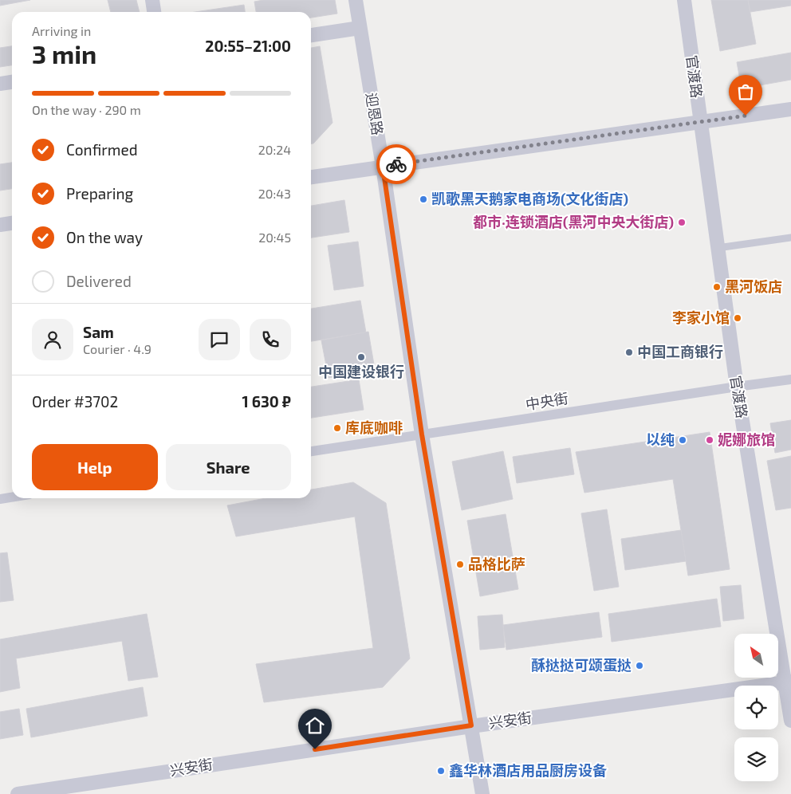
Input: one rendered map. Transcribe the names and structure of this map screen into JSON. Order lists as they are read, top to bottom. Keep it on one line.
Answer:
{"streets":{"street":["官渡路","迎恩路","中央街","兴安街"]},"crossings":[["官渡路","中央街"],["官渡路","兴安街"],["迎恩路","中央街"],["迎恩路","兴安街"]],"places":["凯歌黑天鹅家电商场(文化街店)","都市·连锁酒店(黑河中央大街店)","黑河饭店","李家小馆","中国工商银行","中国建设银行","库底咖啡","以纯","妮娜旅馆","品格比萨","酥挞挞可颂蛋挞","鑫华林酒店用品厨房设备"],"north":"top left","page":{"heading":["3 min","Arriving in","20:55–21:00"],"panel":["Sam","Courier · 4.9","Order #3702","1 630 ₽"],"bar":"On the way · 290 m","list":[["Confirmed","20:24"],["Preparing","20:43"],["On the way","20:45"],"Delivered"],"buttons":["Help","Share"]}}
